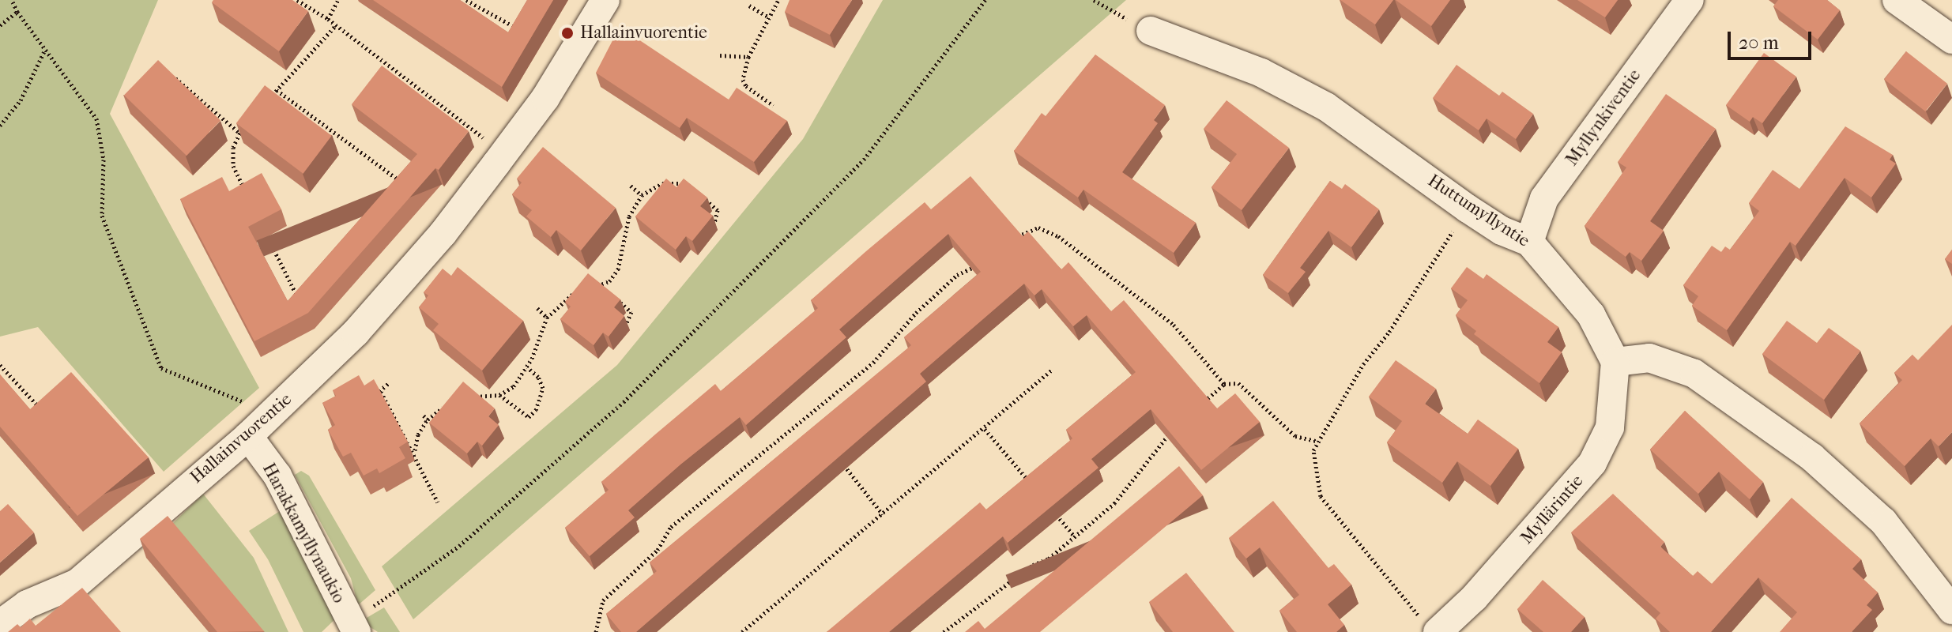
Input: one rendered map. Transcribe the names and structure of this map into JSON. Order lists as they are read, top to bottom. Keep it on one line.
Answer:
{"streets":{"street":["Myllynkiventie","Huttumyllyntie","Hallainvuorentie","Myllärintie","Harakkamyllynaukio"]},"crossings":[["Myllynkiventie","Huttumyllyntie"],["Huttumyllyntie","Myllärintie"],["Hallainvuorentie","Harakkamyllynaukio"]],"places":["Hallainvuorentie"],"scale_bar":"20 m"}
